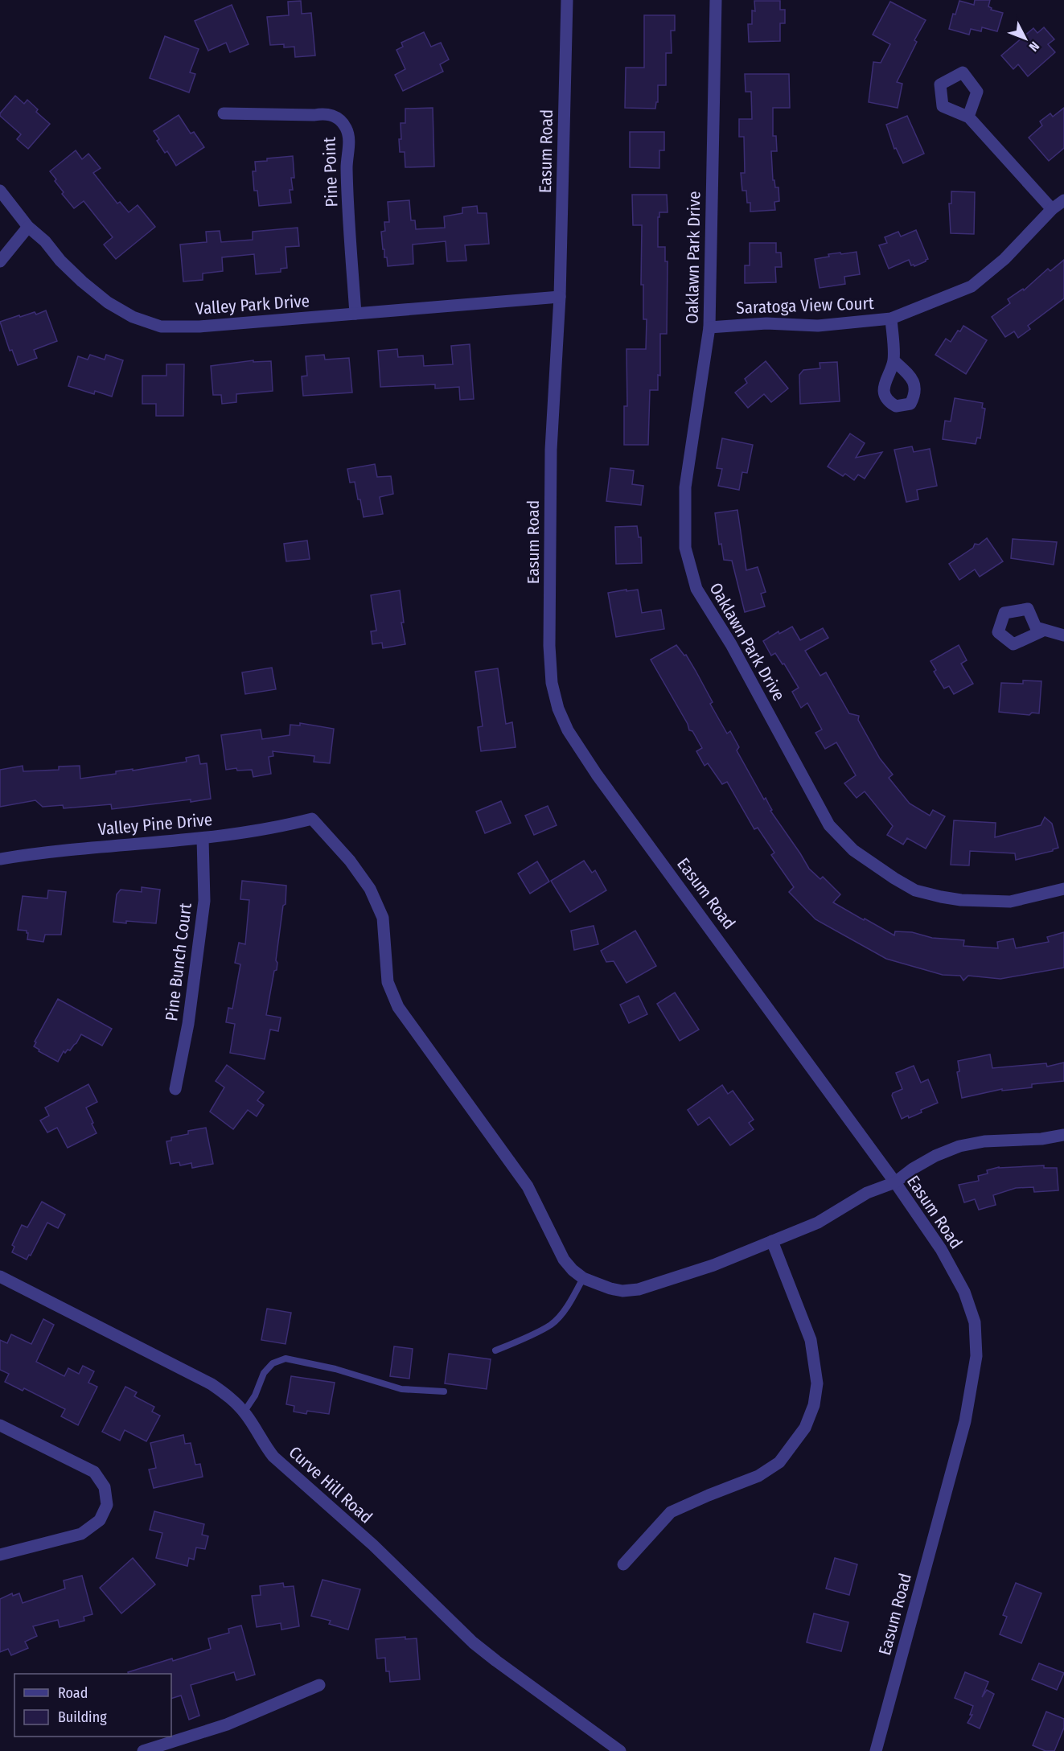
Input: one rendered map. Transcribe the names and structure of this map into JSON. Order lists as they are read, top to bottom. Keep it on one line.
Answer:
{"streets":{"street":["Easum Road","Pine Point","Oaklawn Park Drive","Valley Park Drive","Saratoga View Court","Valley Pine Drive","Pine Bunch Court","Curve Hill Road"]},"crossings":[["Easum Road","Valley Park Drive"],["Pine Point","Valley Park Drive"],["Oaklawn Park Drive","Saratoga View Court"],["Valley Pine Drive","Pine Bunch Court"]],"legend":["Road","Building"],"north":"bottom right"}
